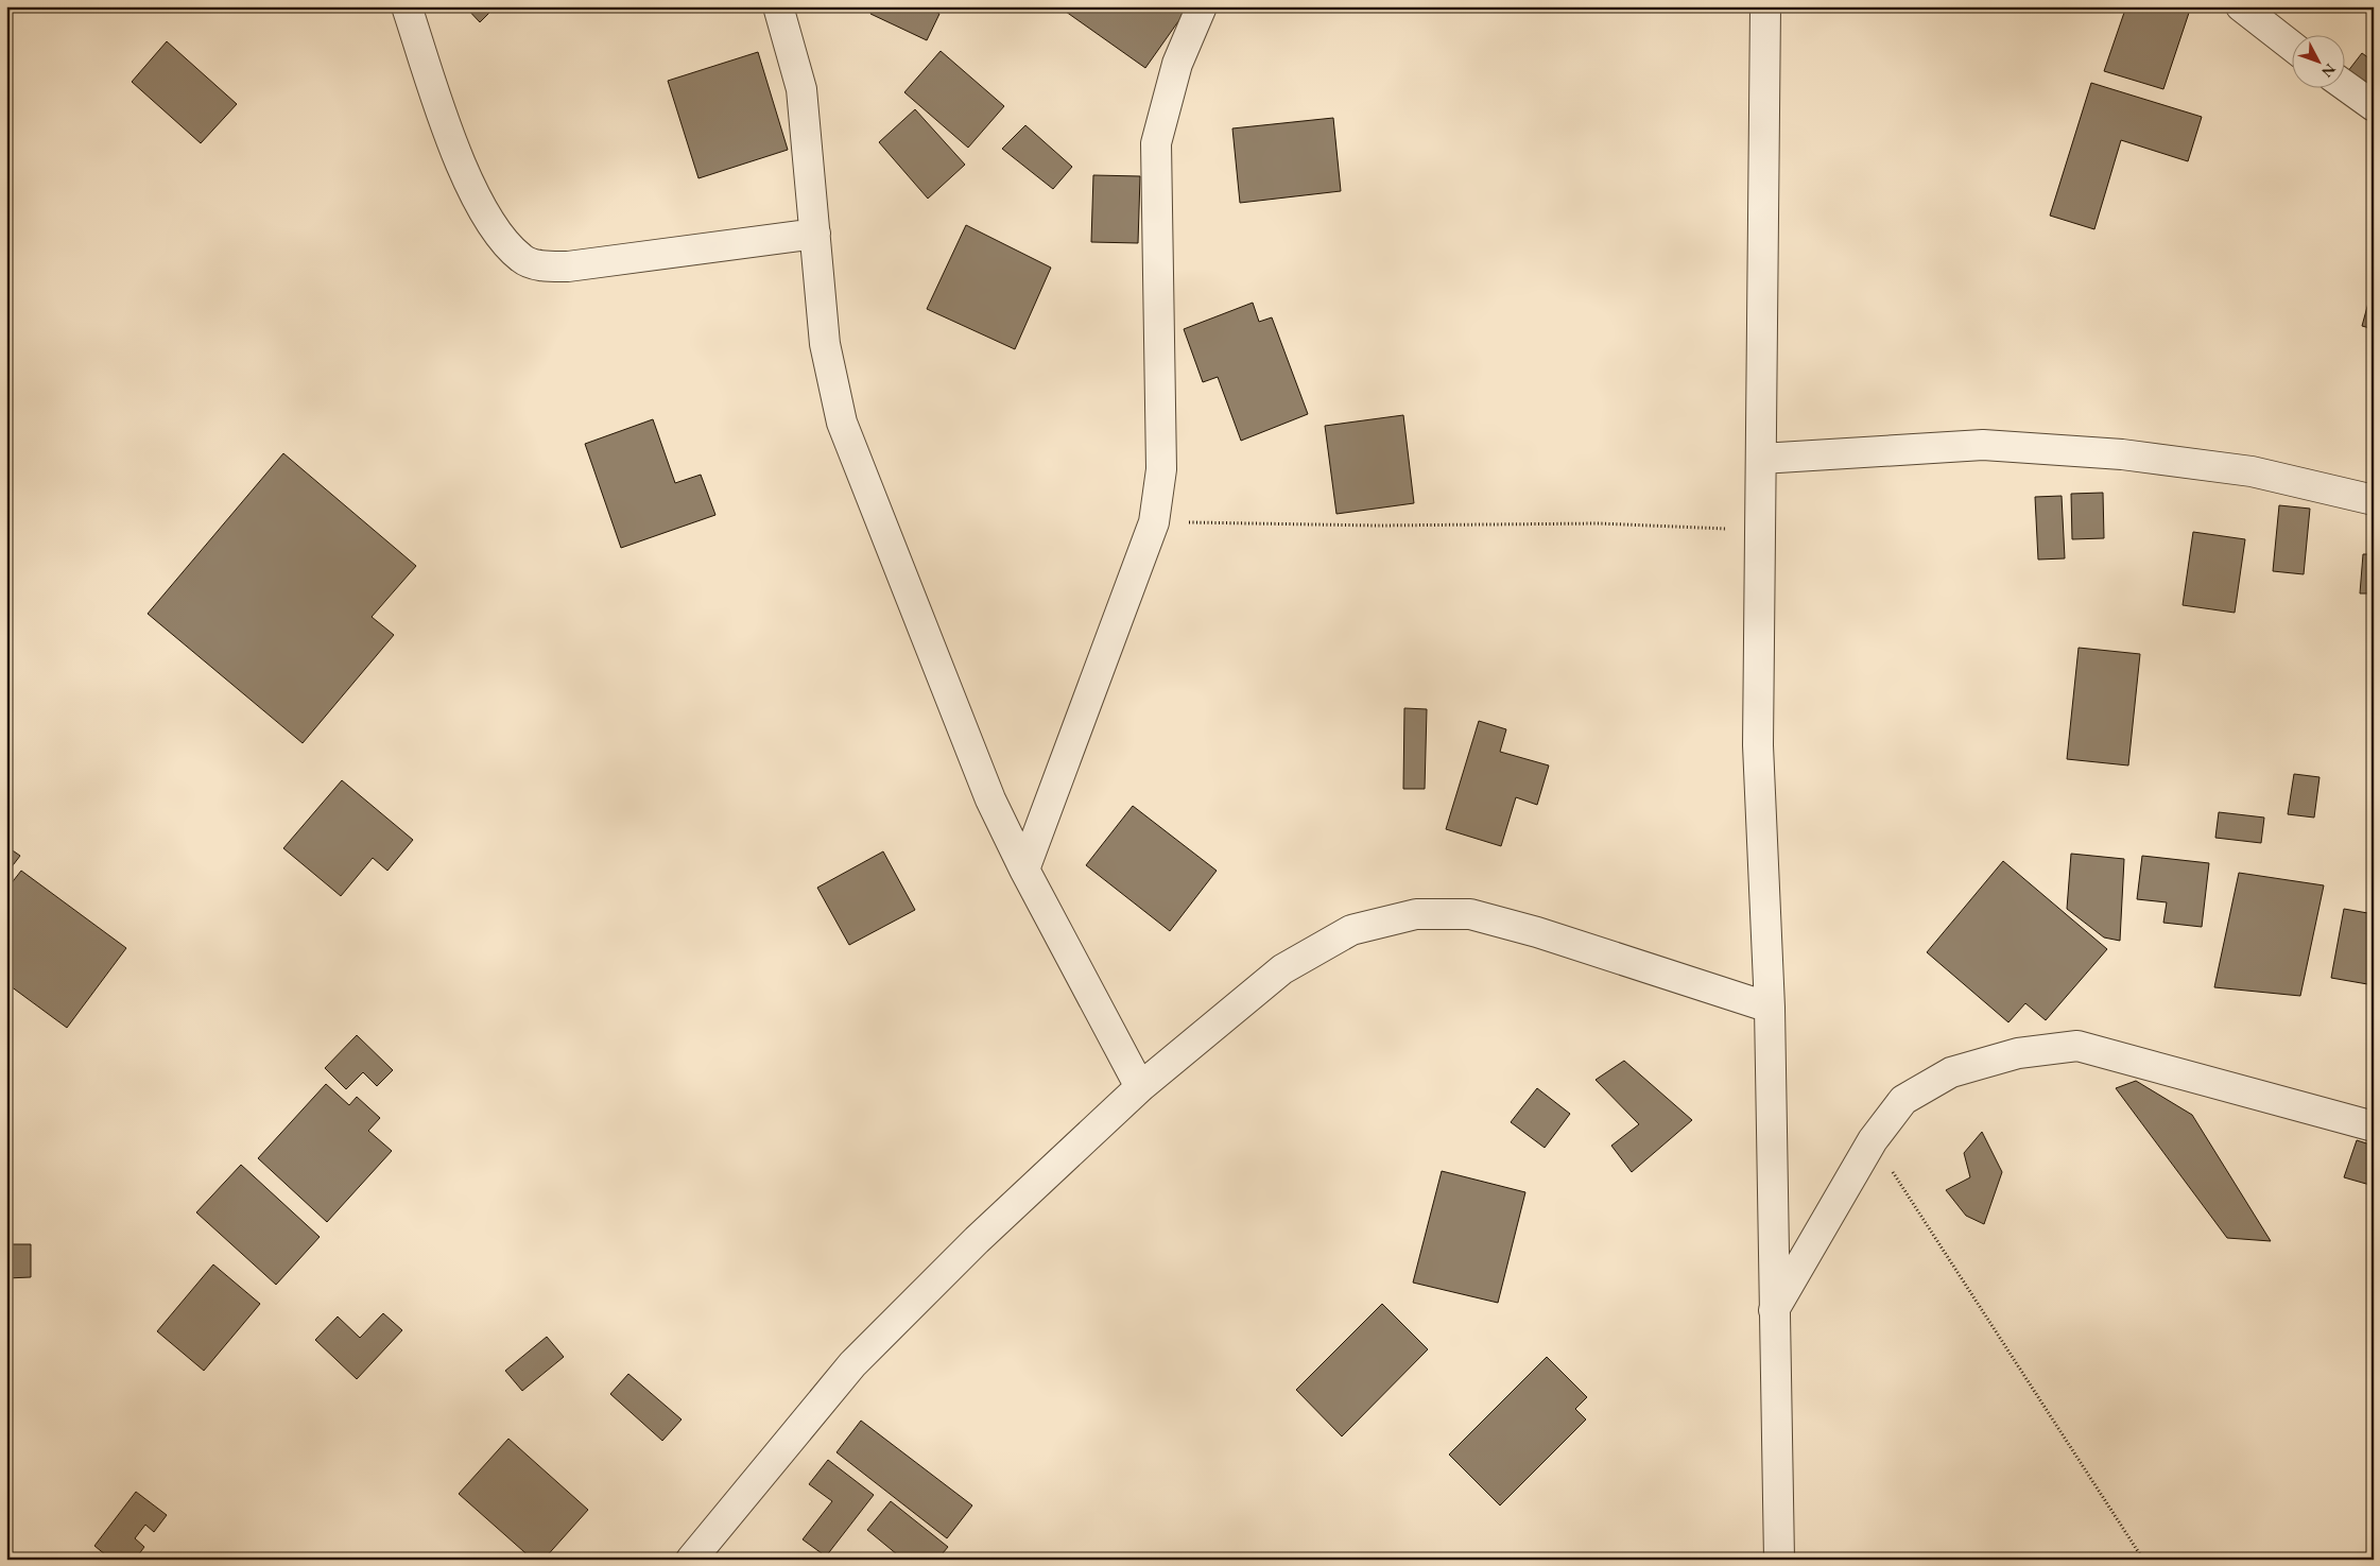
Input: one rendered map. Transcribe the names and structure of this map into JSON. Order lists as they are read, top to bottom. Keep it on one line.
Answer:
{"north":"bottom right"}
